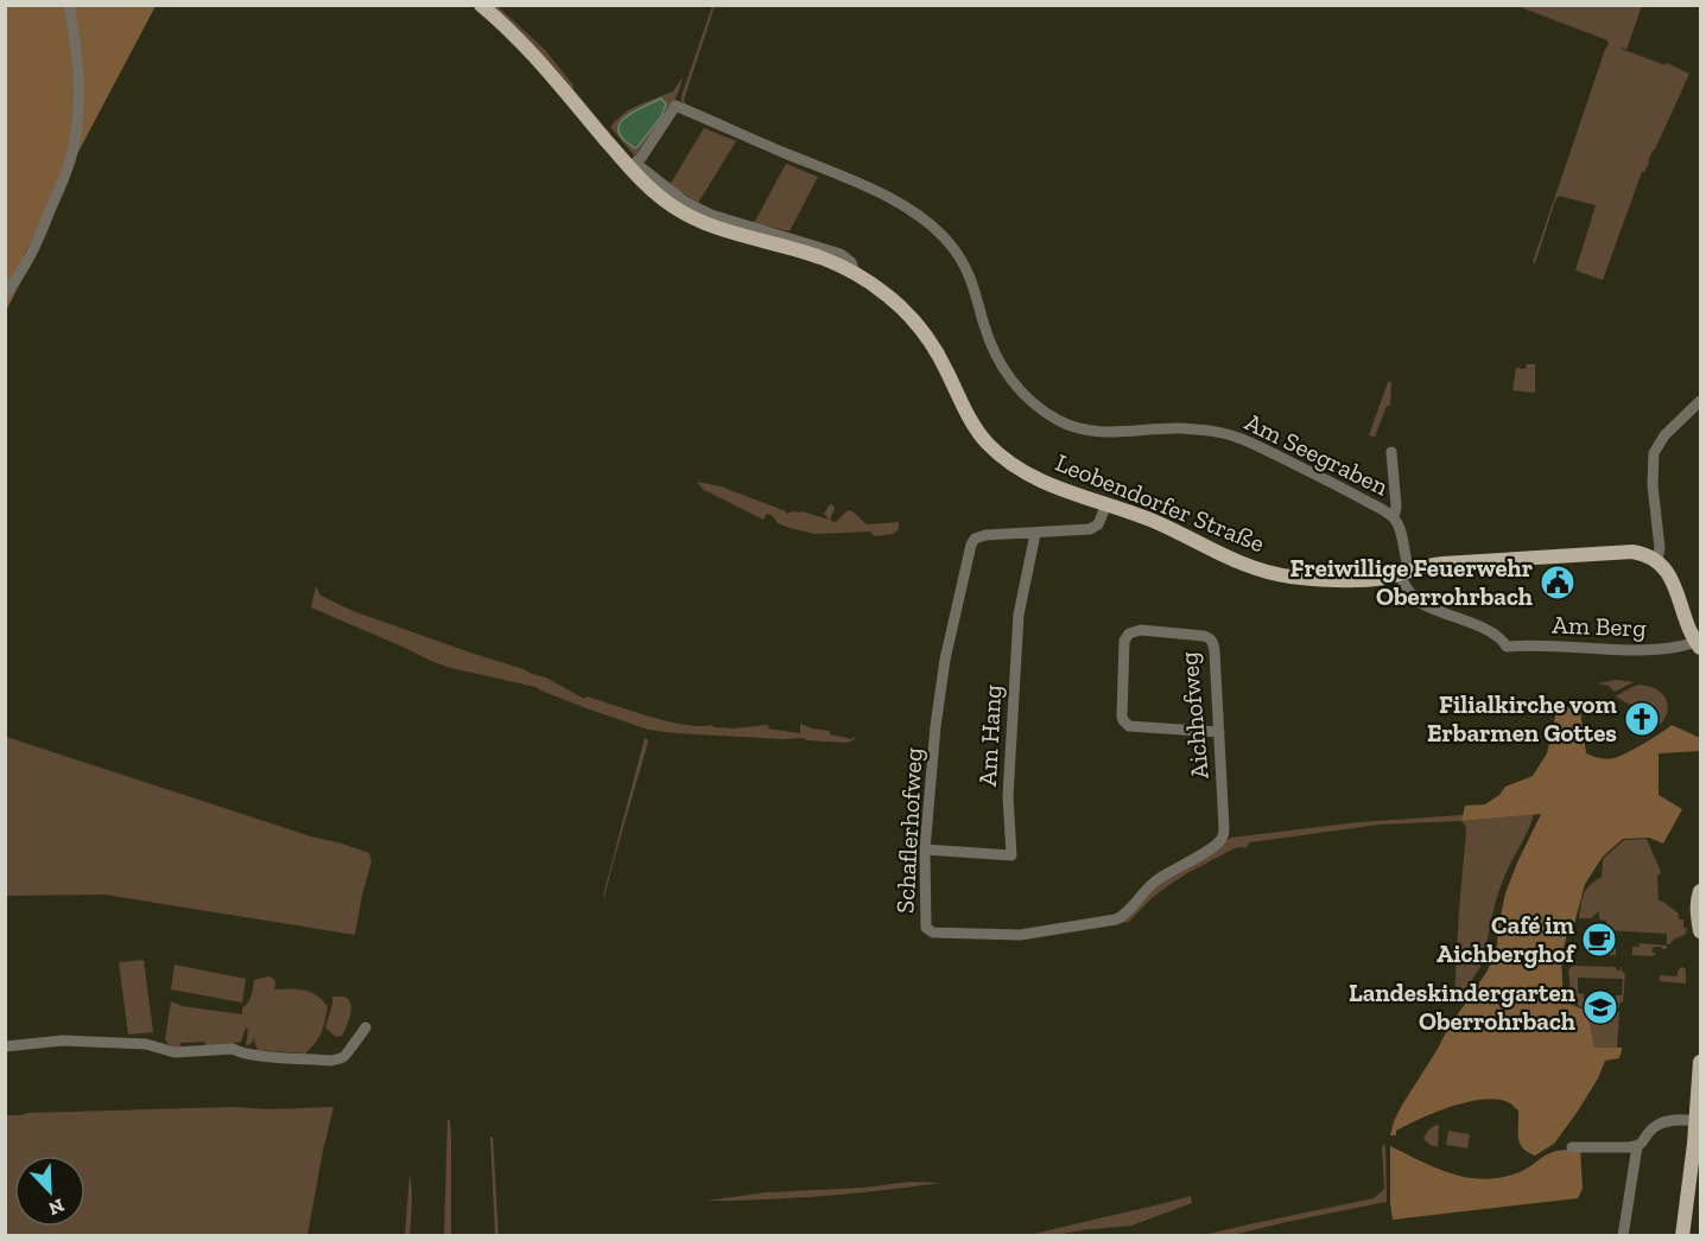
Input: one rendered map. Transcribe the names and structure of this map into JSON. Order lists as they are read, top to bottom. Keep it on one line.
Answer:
{"streets":{"main road":["Leobendorfer Straße"],"street":["Am Seegraben","Am Berg","Aichhofweg","Am Hang","Schaflerhofweg"]},"crossings":[["Am Seegraben","Leobendorfer Straße"],["Am Seegraben","Am Berg"],["Leobendorfer Straße","Am Berg"],["Aichhofweg","Schaflerhofweg"],["Am Hang","Schaflerhofweg"]],"places":{"public building":["Freiwillige Feuerwehr Oberrohrbach"],"church":["Filialkirche vom Erbarmen Gottes"],"cafe":["Café im Aichberghof"],"school or university":["Landeskindergarten Oberrohrbach"]},"north":"bottom right"}
